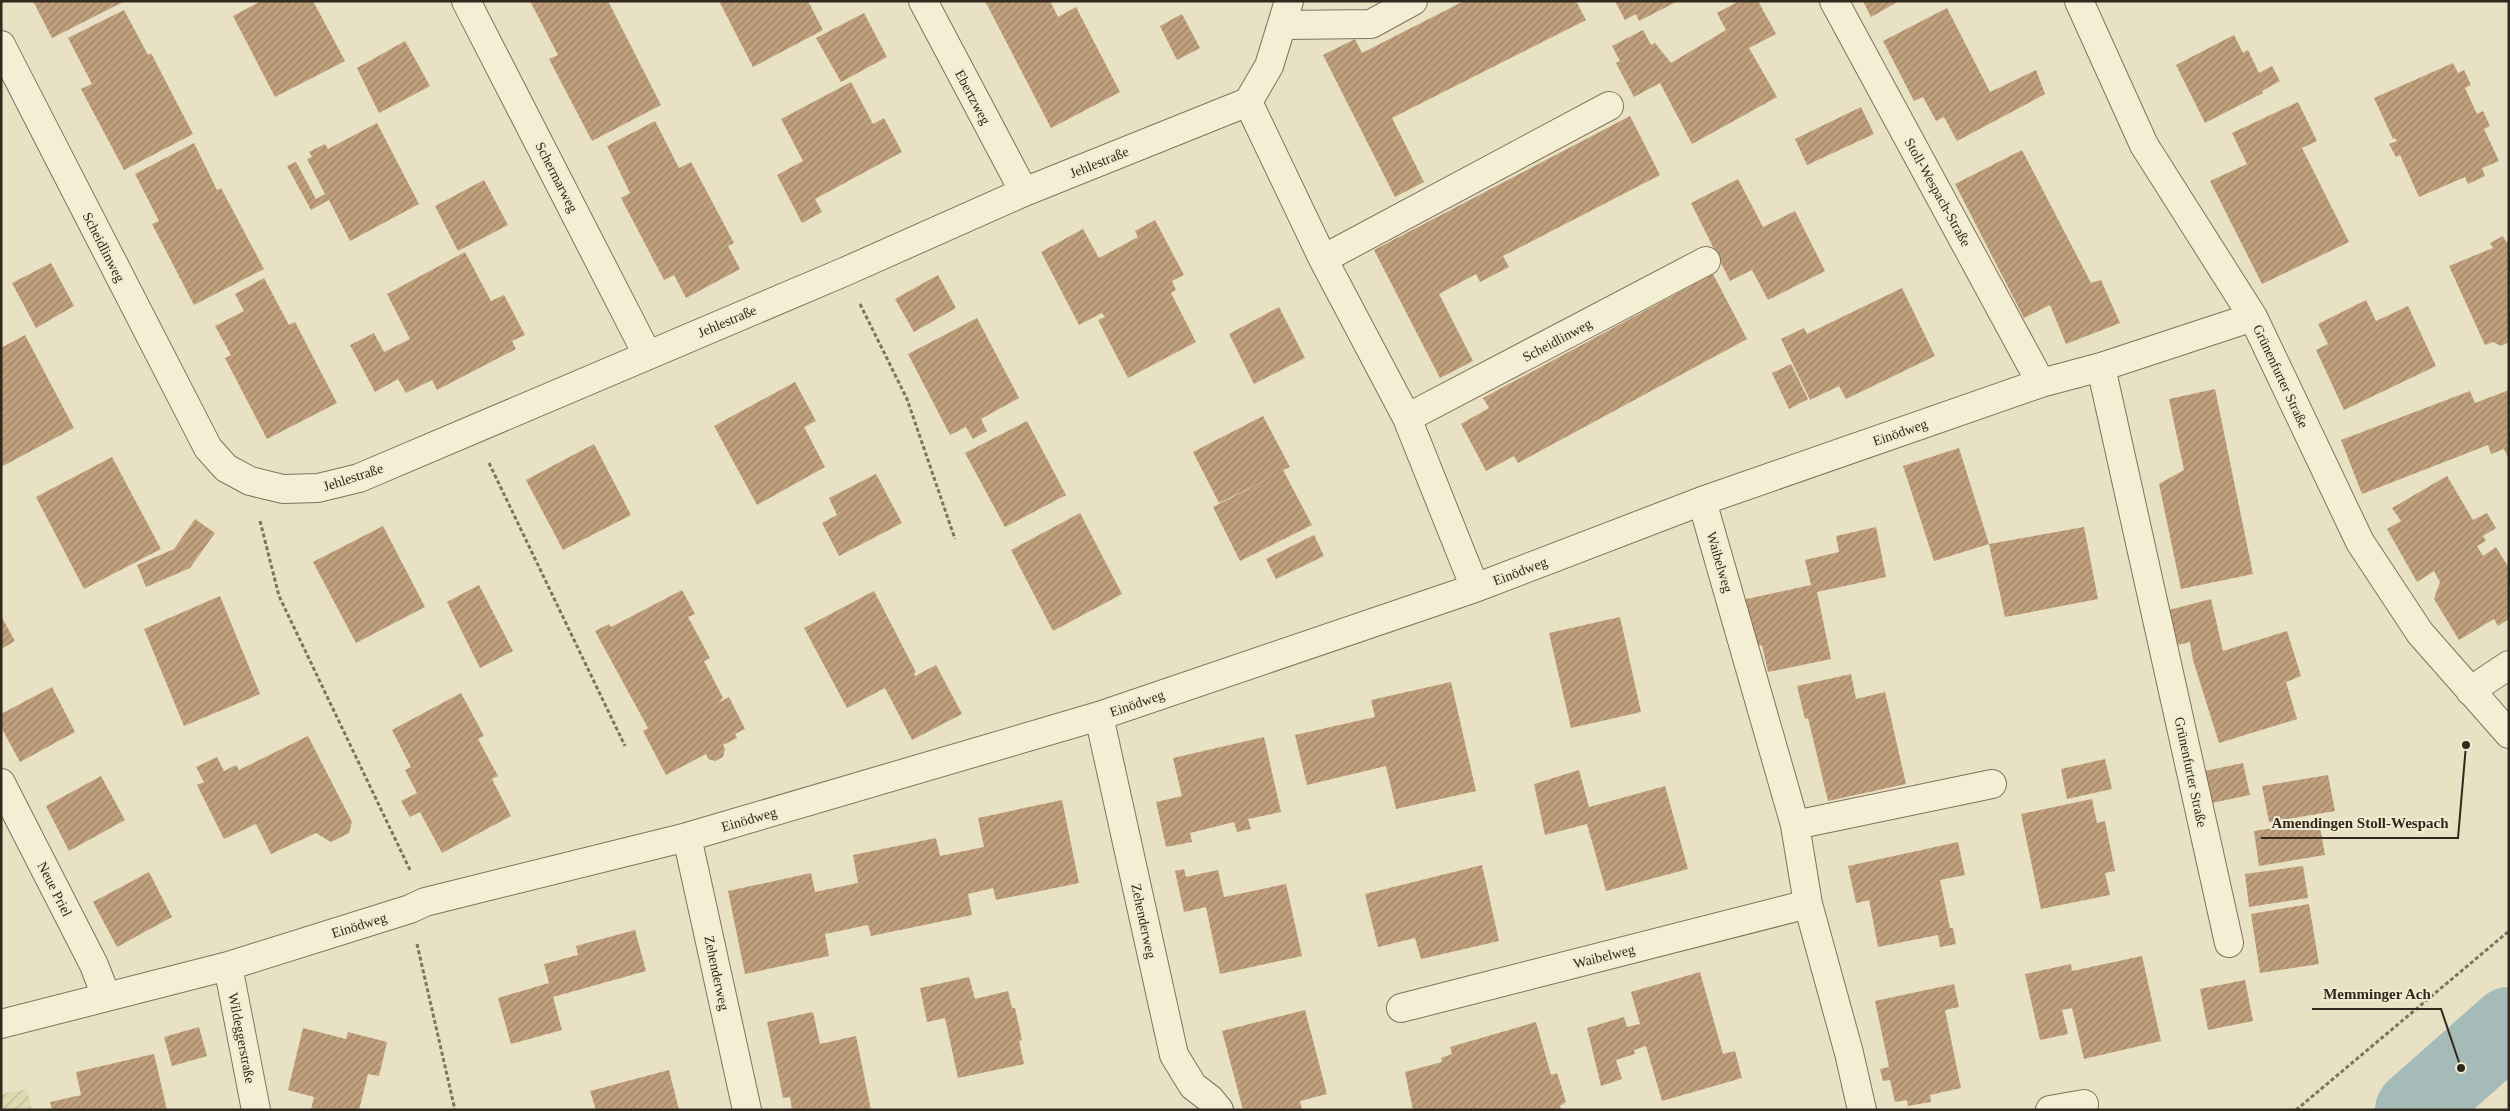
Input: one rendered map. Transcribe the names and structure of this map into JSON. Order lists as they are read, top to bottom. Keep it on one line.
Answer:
{"streets":{"street":["Ebertzweg","Jehlestraße","Schermarweg","Stoll-Wespach-Straße","Scheidlinweg","Grünenfurter Straße","Einödweg","Waibelweg","Neue Priel","Zehenderweg","Wildeggerstraße"]},"crossings":[["Ebertzweg","Jehlestraße"],["Jehlestraße","Schermarweg"],["Jehlestraße","Scheidlinweg"],["Stoll-Wespach-Straße","Einödweg"],["Grünenfurter Straße","Einödweg"],["Einödweg","Waibelweg"],["Einödweg","Neue Priel"],["Einödweg","Zehenderweg"],["Einödweg","Wildeggerstraße"]],"places":["Amendingen Stoll-Wespach","Memminger Ach"]}
